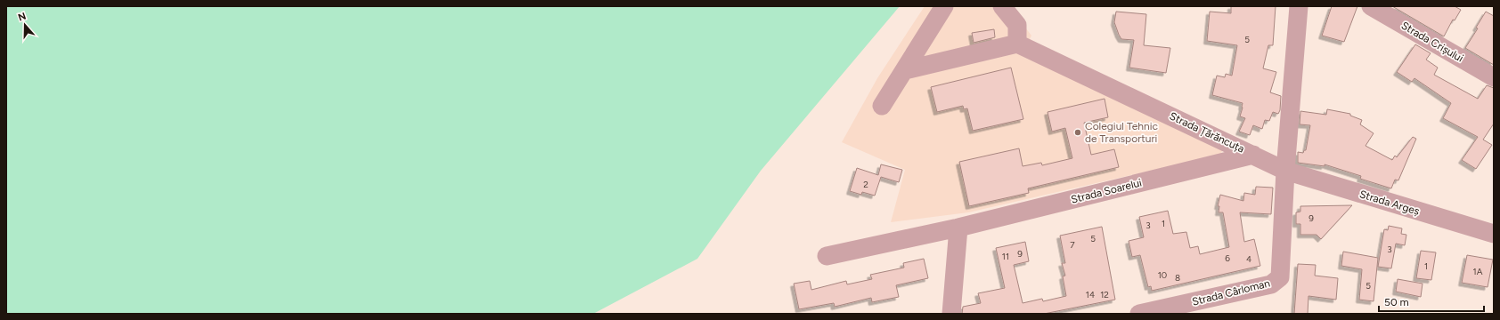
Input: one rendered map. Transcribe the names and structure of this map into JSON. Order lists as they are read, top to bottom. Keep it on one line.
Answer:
{"streets":{"street":["Strada Crișului","Strada Țărăncuța","Strada Soarelui","Strada Argeș","Strada Cârloman"]},"crossings":[["Strada Țărăncuța","Strada Soarelui"],["Strada Țărăncuța","Strada Argeș"],["Strada Țărăncuța","Strada Cârloman"],["Strada Argeș","Strada Cârloman"]],"places":["Colegiul Tehnic de Transporturi"],"house_numbers":["5","2","9","1","3","5","7","3","9","11","6","4","1","1A","10","8","5","14","12"],"scale_bar":"50 m","north":"top"}
